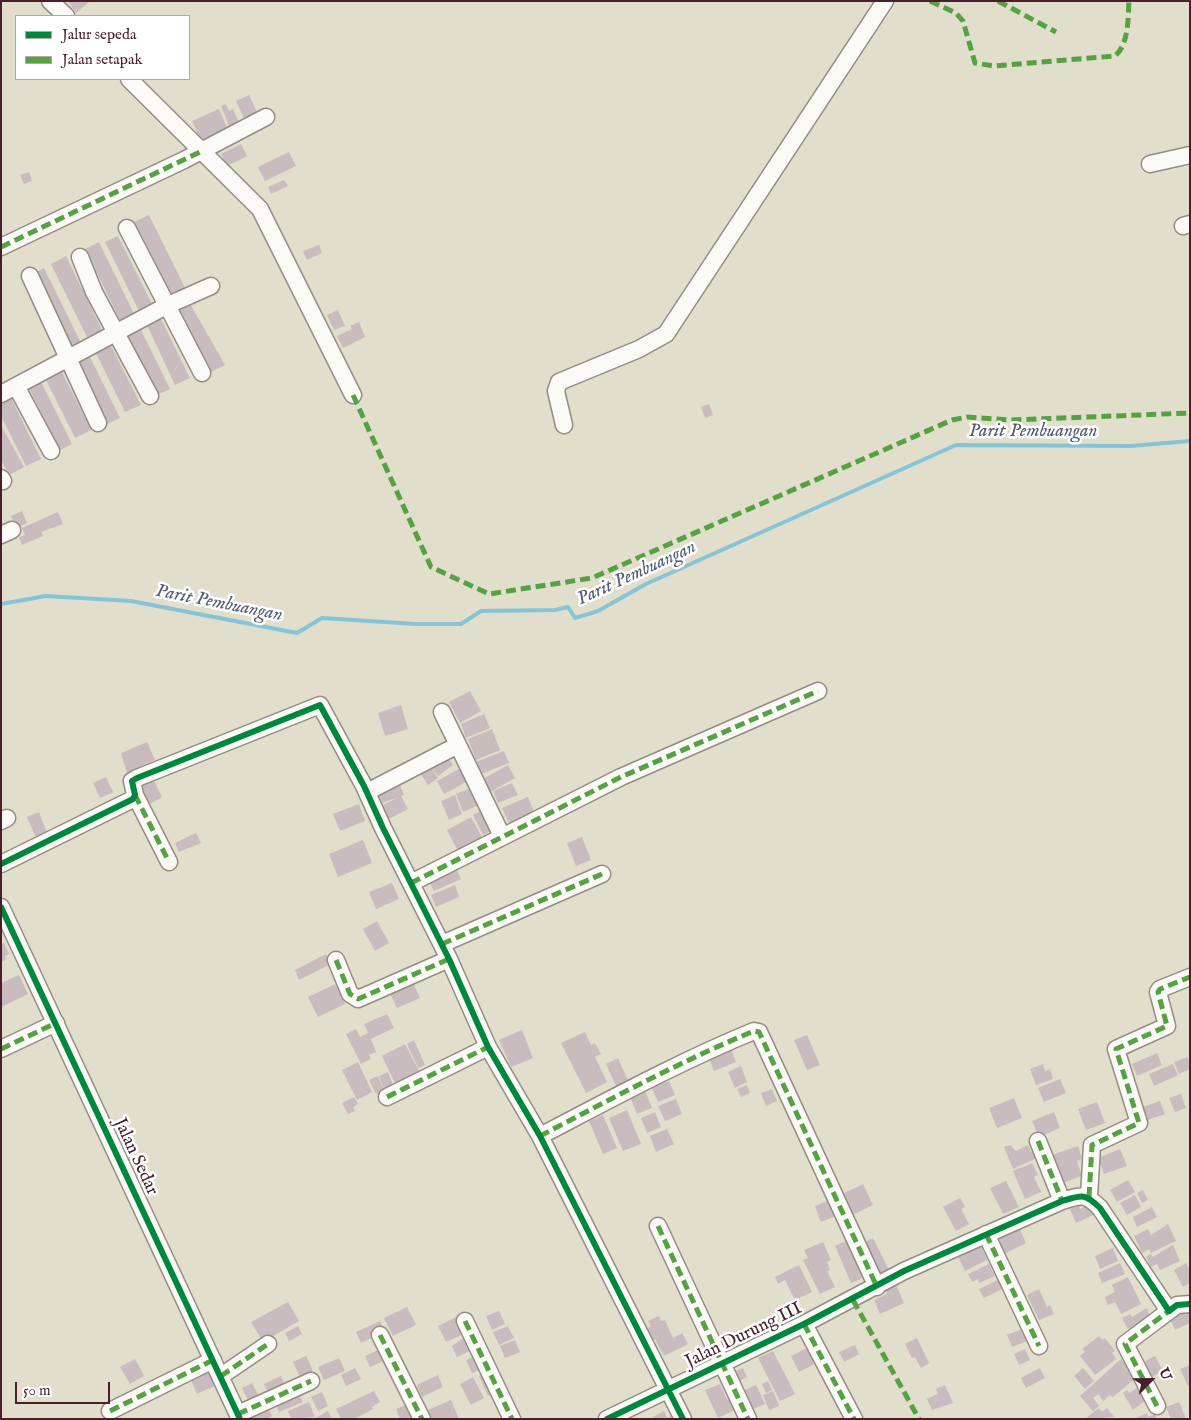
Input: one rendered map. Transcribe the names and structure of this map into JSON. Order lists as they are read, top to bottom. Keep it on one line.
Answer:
{"streets":{"street":["Jalan Sedar","Jalan Durung III"]},"water":["Parit Pembuangan"],"legend":["Jalur sepeda","Jalan setapak"],"scale_bar":"50 m","north":"top right"}
